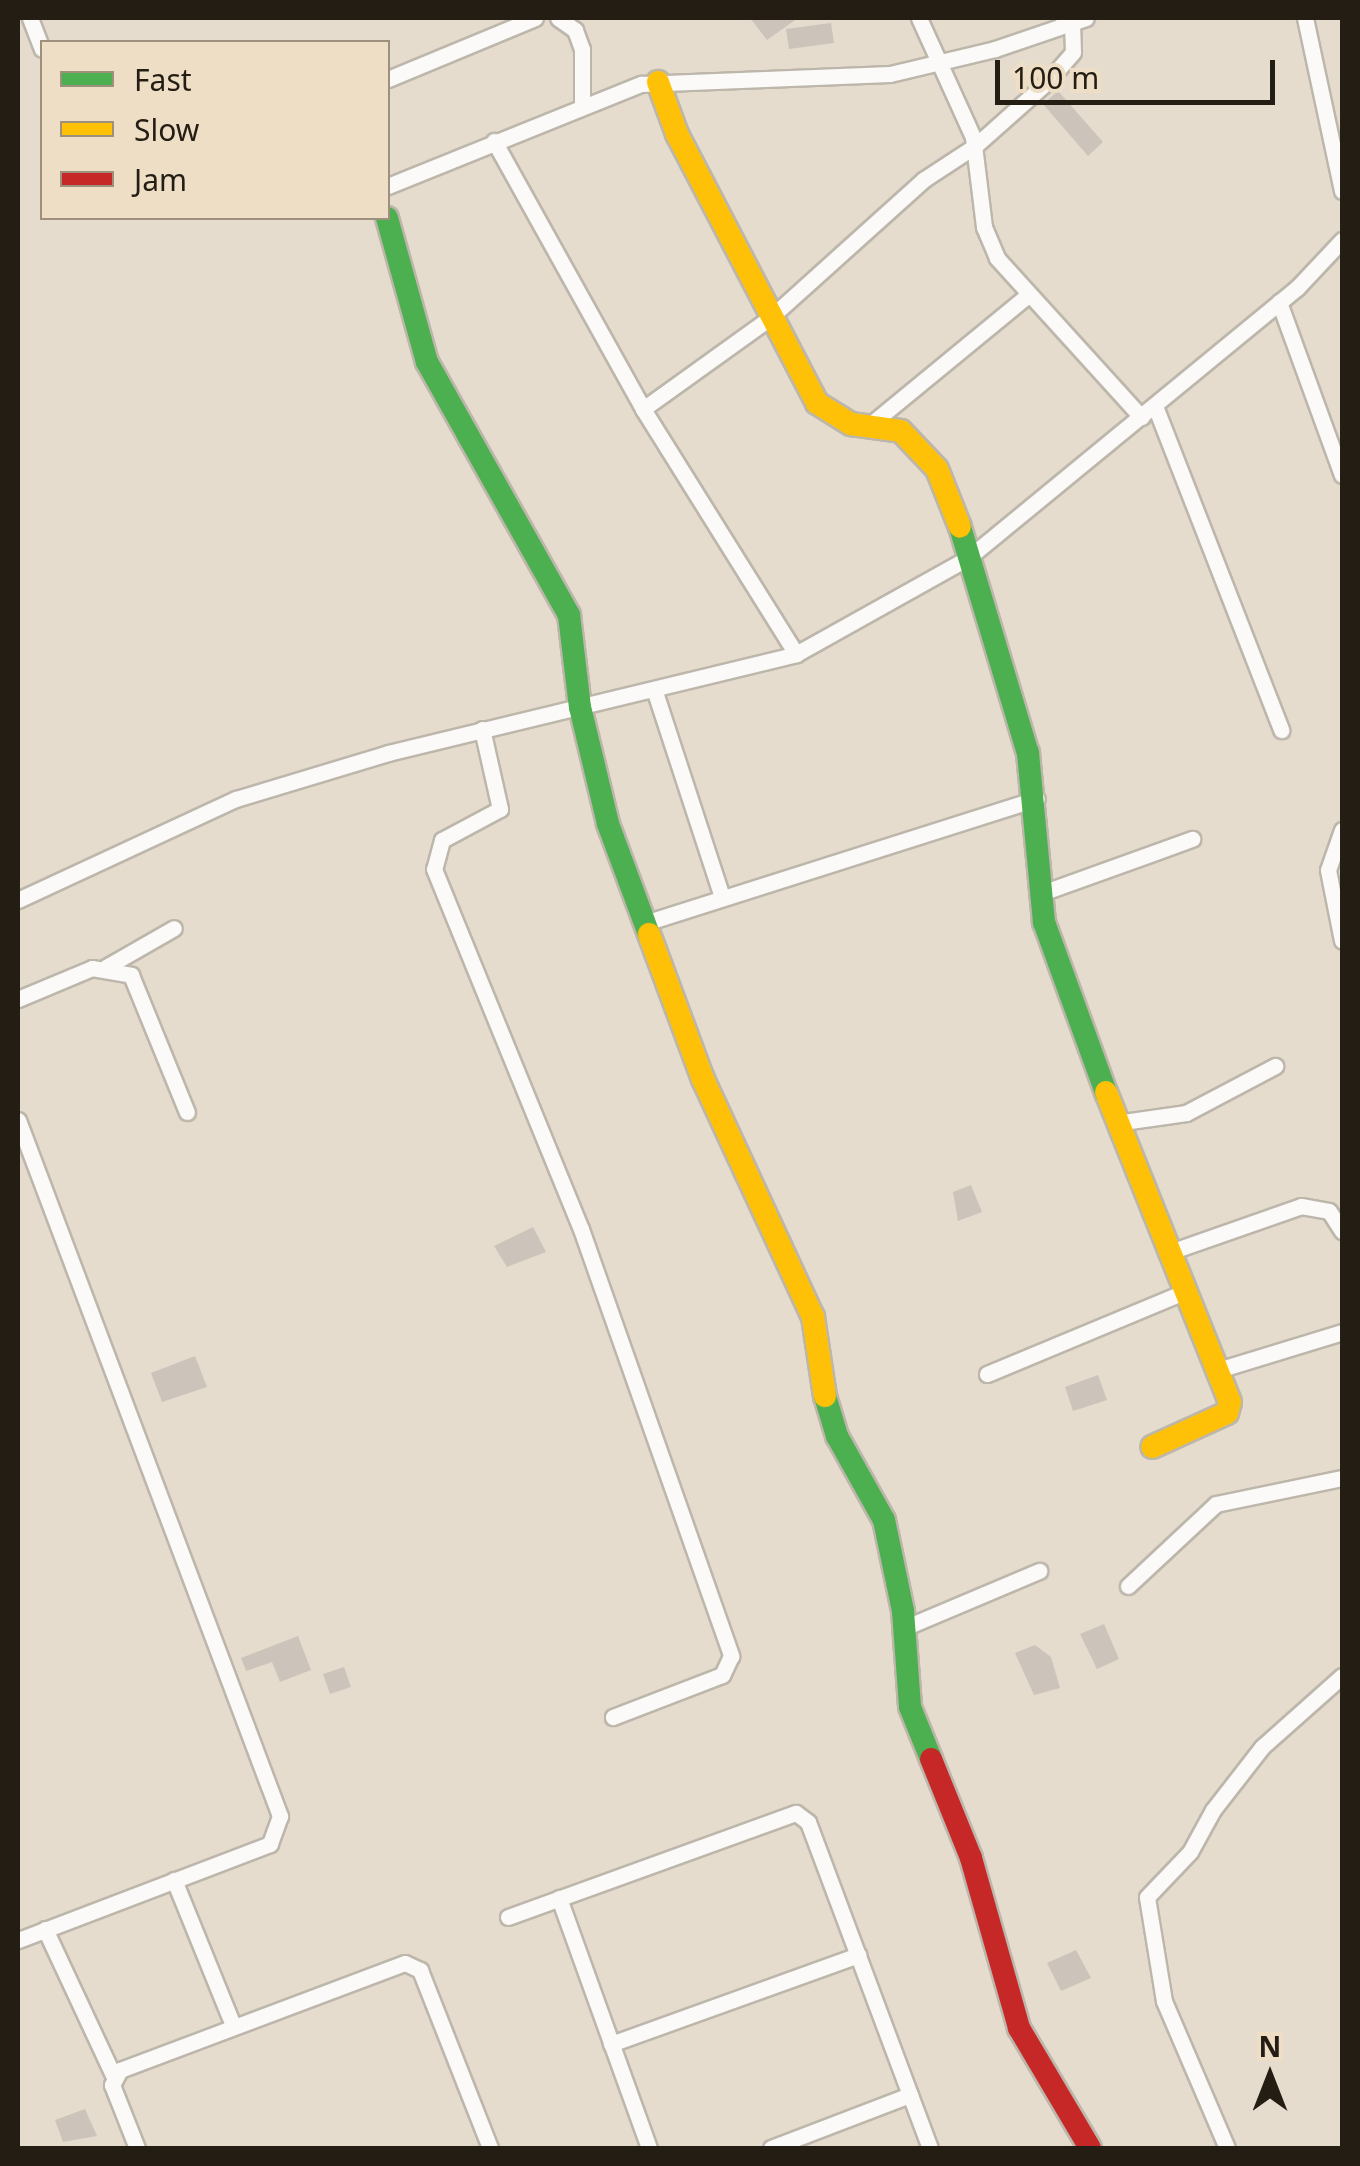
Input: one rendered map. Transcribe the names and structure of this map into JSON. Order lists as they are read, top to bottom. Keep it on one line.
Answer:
{"legend":["Fast","Slow","Jam"],"scale_bar":"100 m","north":"top"}
